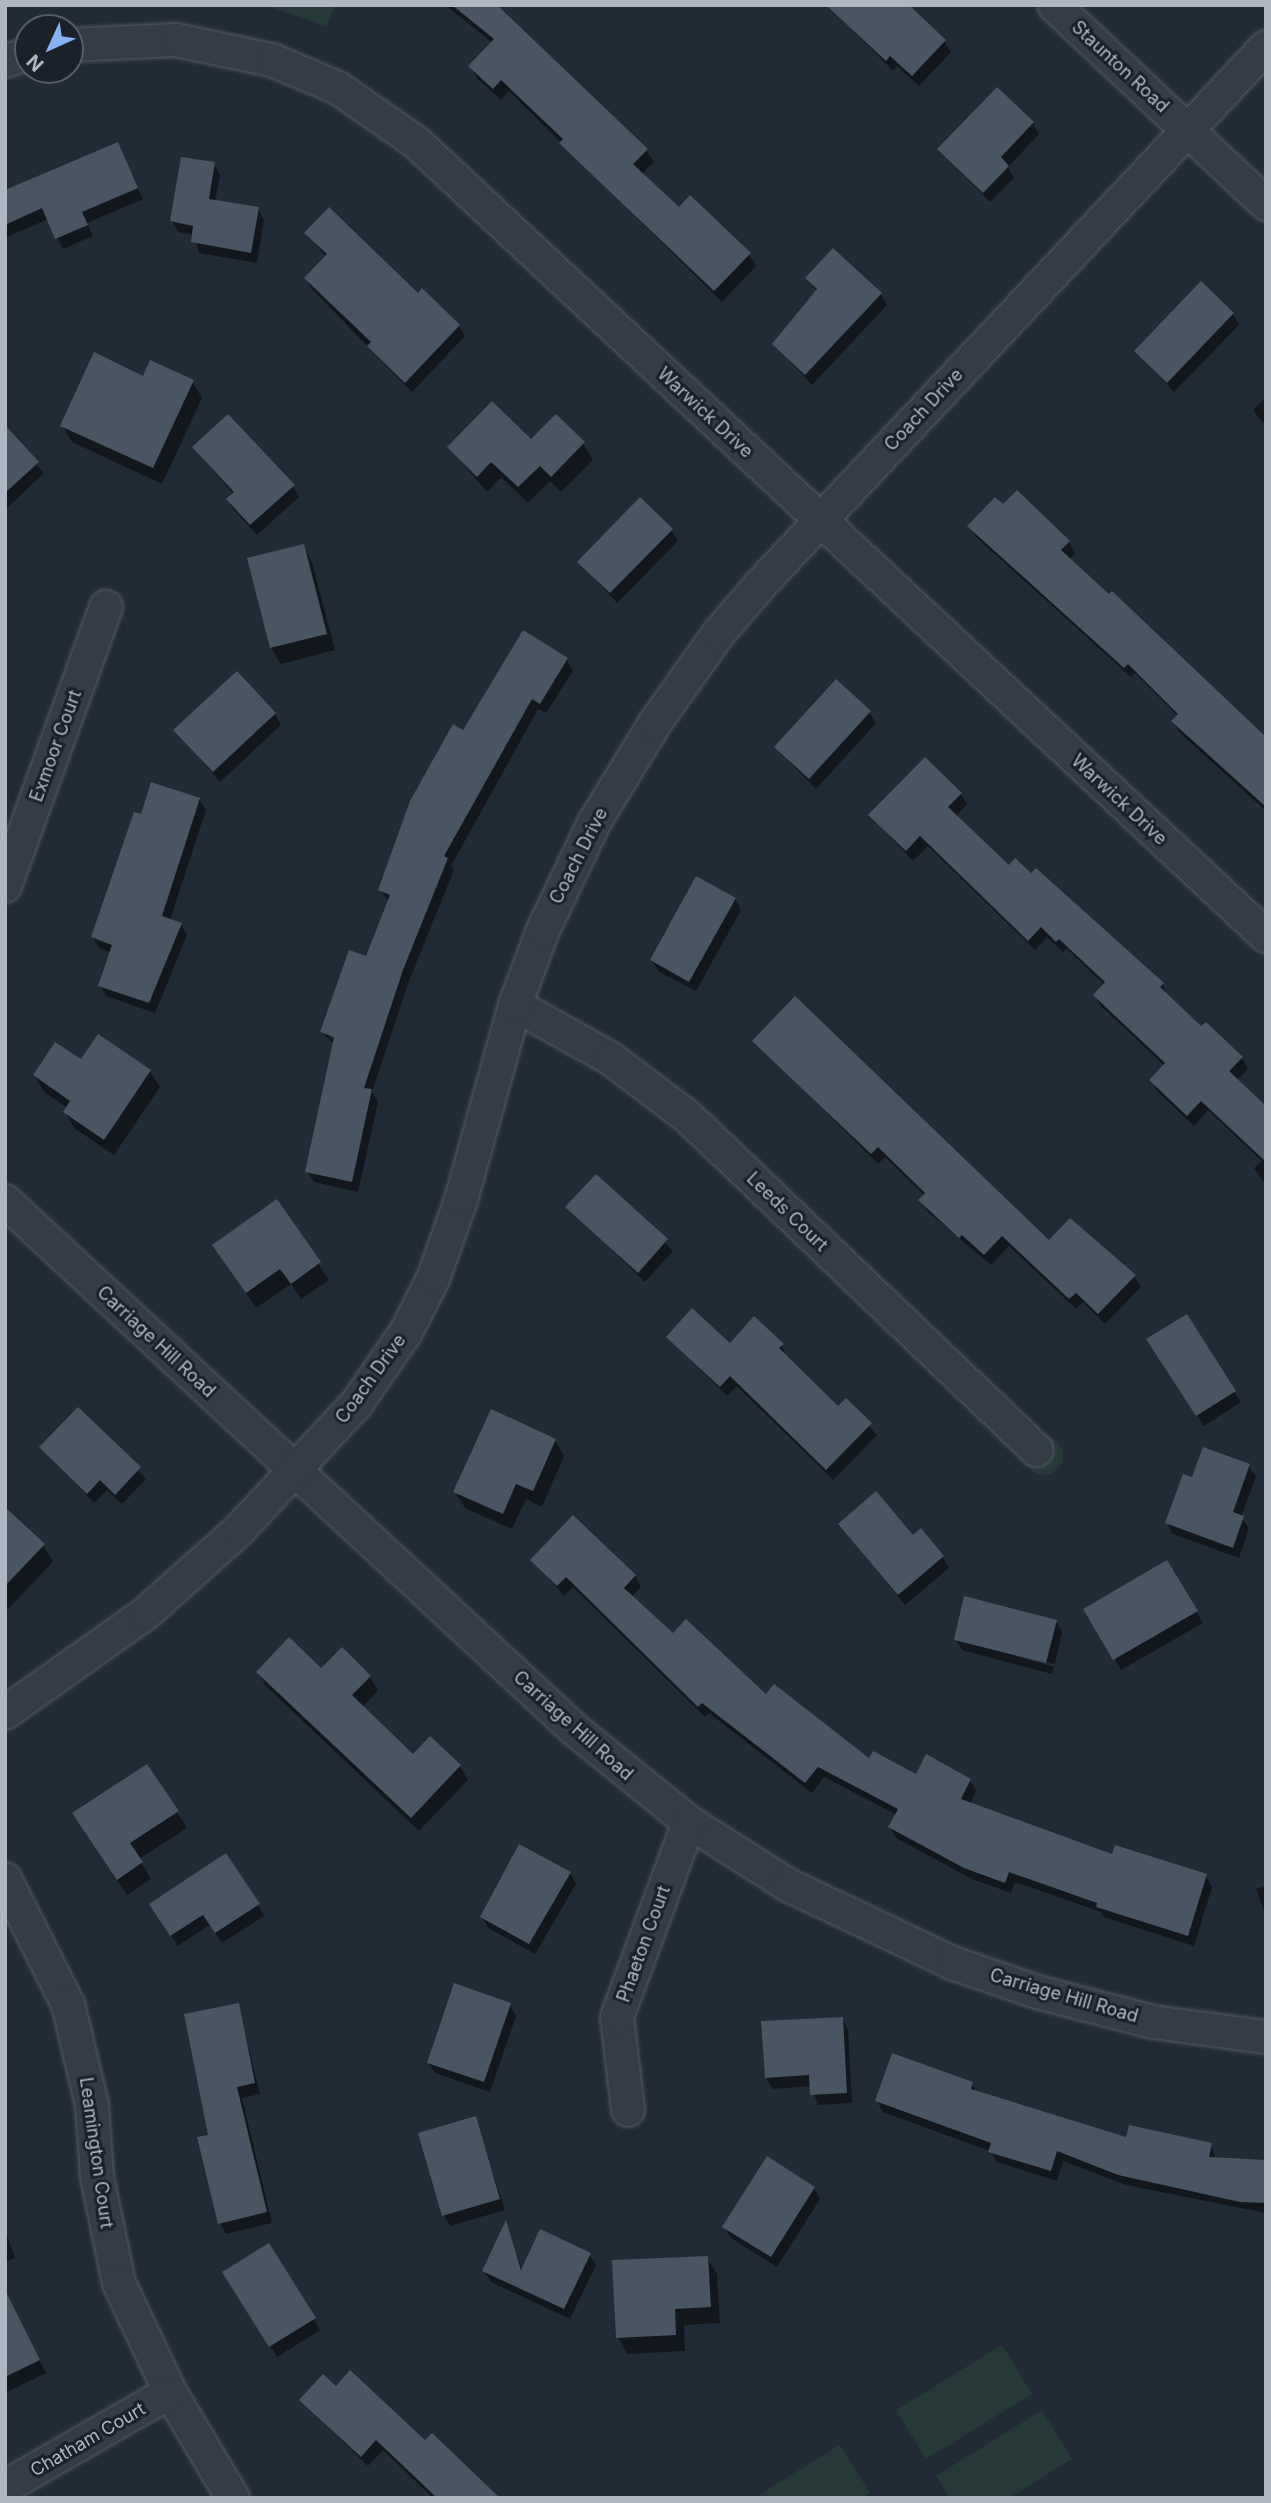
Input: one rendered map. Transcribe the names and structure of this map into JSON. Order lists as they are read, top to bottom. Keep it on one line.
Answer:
{"streets":{"street":["Staunton Road","Coach Drive","Warwick Drive","Exmoor Court","Leeds Court","Carriage Hill Road","Phaeton Court","Leamington Court","Chatham Court"]},"crossings":[["Staunton Road","Coach Drive"],["Coach Drive","Warwick Drive"],["Coach Drive","Leeds Court"],["Coach Drive","Carriage Hill Road"],["Carriage Hill Road","Phaeton Court"],["Leamington Court","Chatham Court"]],"north":"bottom left"}
